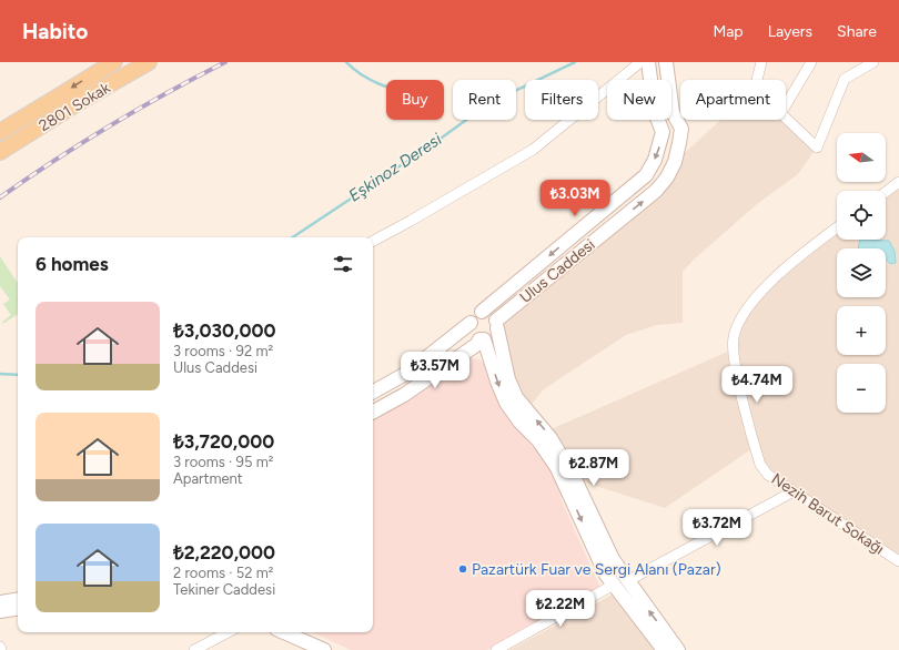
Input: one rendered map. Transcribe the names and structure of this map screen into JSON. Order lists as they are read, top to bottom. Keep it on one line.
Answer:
{"streets":{"main road":["2801 Sokak"],"street":["Ulus Caddesi","Nezih Barut Sokağı"]},"water":["Eşkinoz Deresi"],"places":["Pazartürk Fuar ve Sergi Alanı (Pazar)"],"north":"left","page":{"header":"Habito","nav":["Map","Layers","Share"],"chip":["Buy","Rent","Filters","New","Apartment"],"map_buttons":["+","−"],"price":["₺3.03M","₺3.57M","₺4.74M","₺2.87M","₺3.72M","₺2.22M"],"heading":"6 homes","list":[{"name":"₺3,030,000","note":"3 rooms · 92 m² · Ulus Caddesi"},{"name":"₺3,720,000","note":"3 rooms · 95 m² · Apartment"},{"name":"₺2,220,000","note":"2 rooms · 52 m² · Tekiner Caddesi"}]}}
